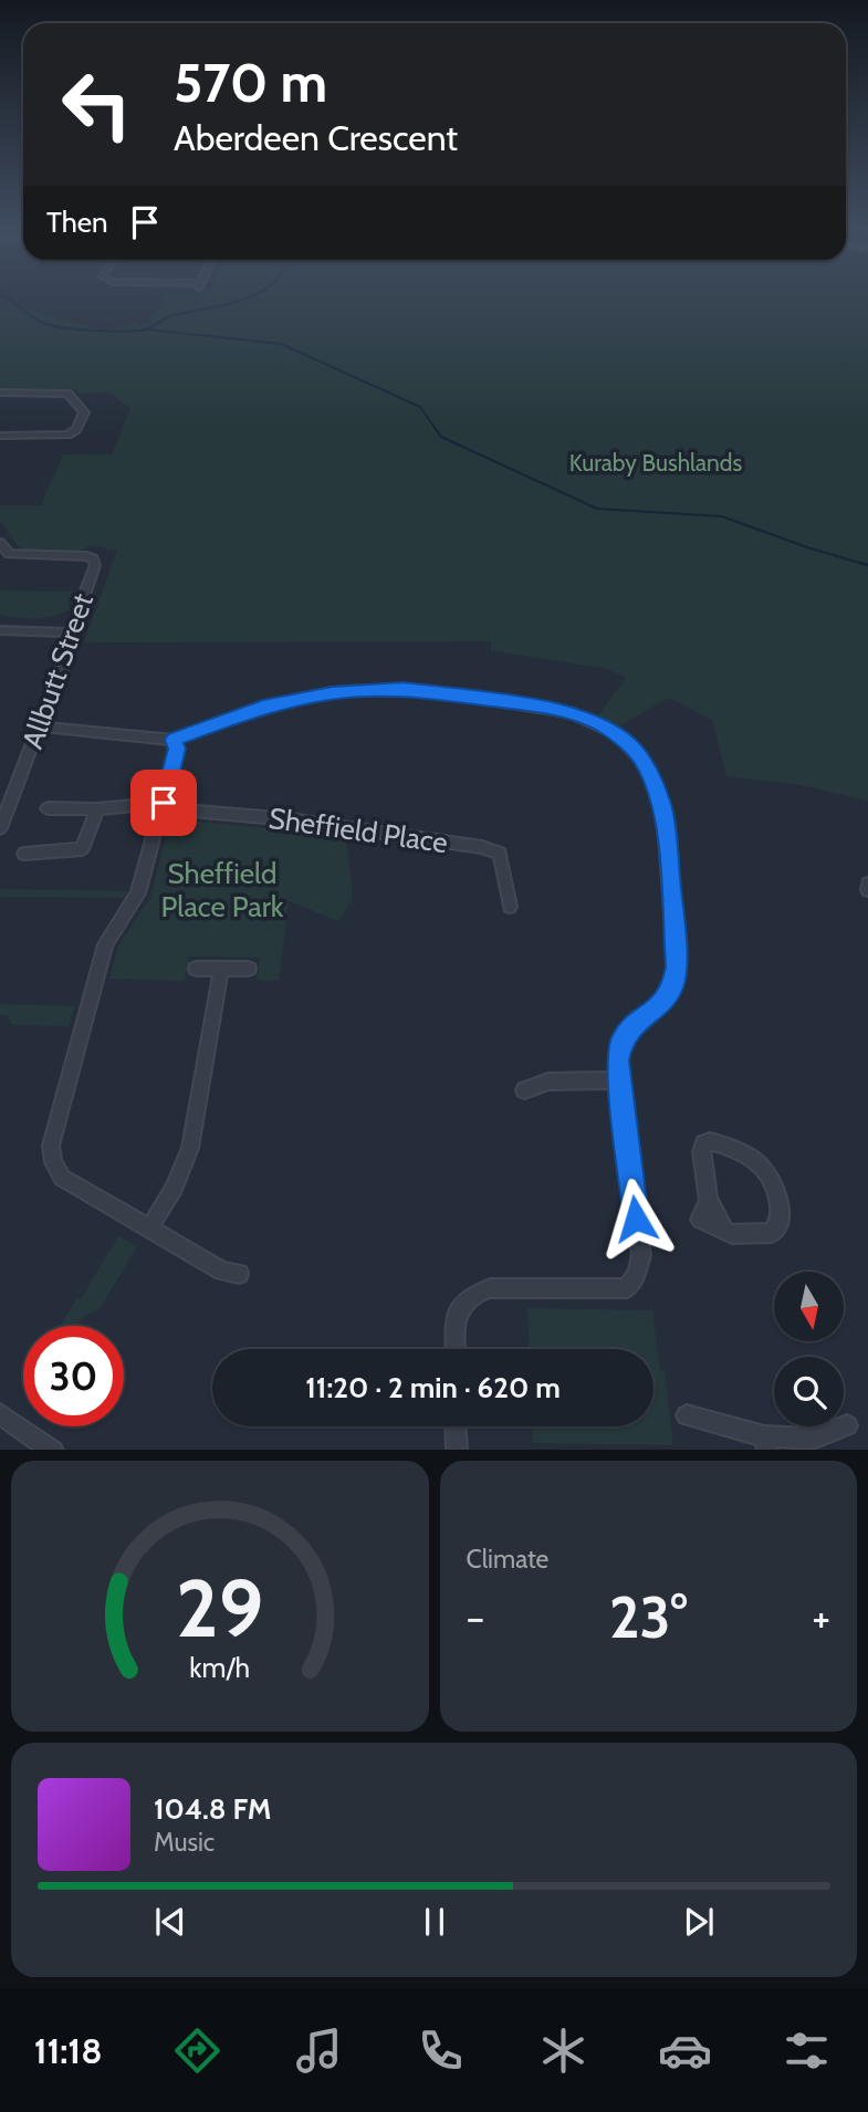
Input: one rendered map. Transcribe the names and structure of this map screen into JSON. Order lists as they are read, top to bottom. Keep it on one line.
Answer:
{"streets":{"street":["Allbutt Street","Sheffield Place"]},"parks":["Kuraby Bushlands","Sheffield Place Park"],"north":"bottom","page":{"turn":["570 m","Aberdeen Crescent"],"then":"Then","limit":"30","trip":"11:20 · 2 min · 620 m","tile":"Climate","heat":["−","23°","+"],"song":["104.8 FM","Music"],"tabs":"11:18","gauge":["29","km/h"]}}
